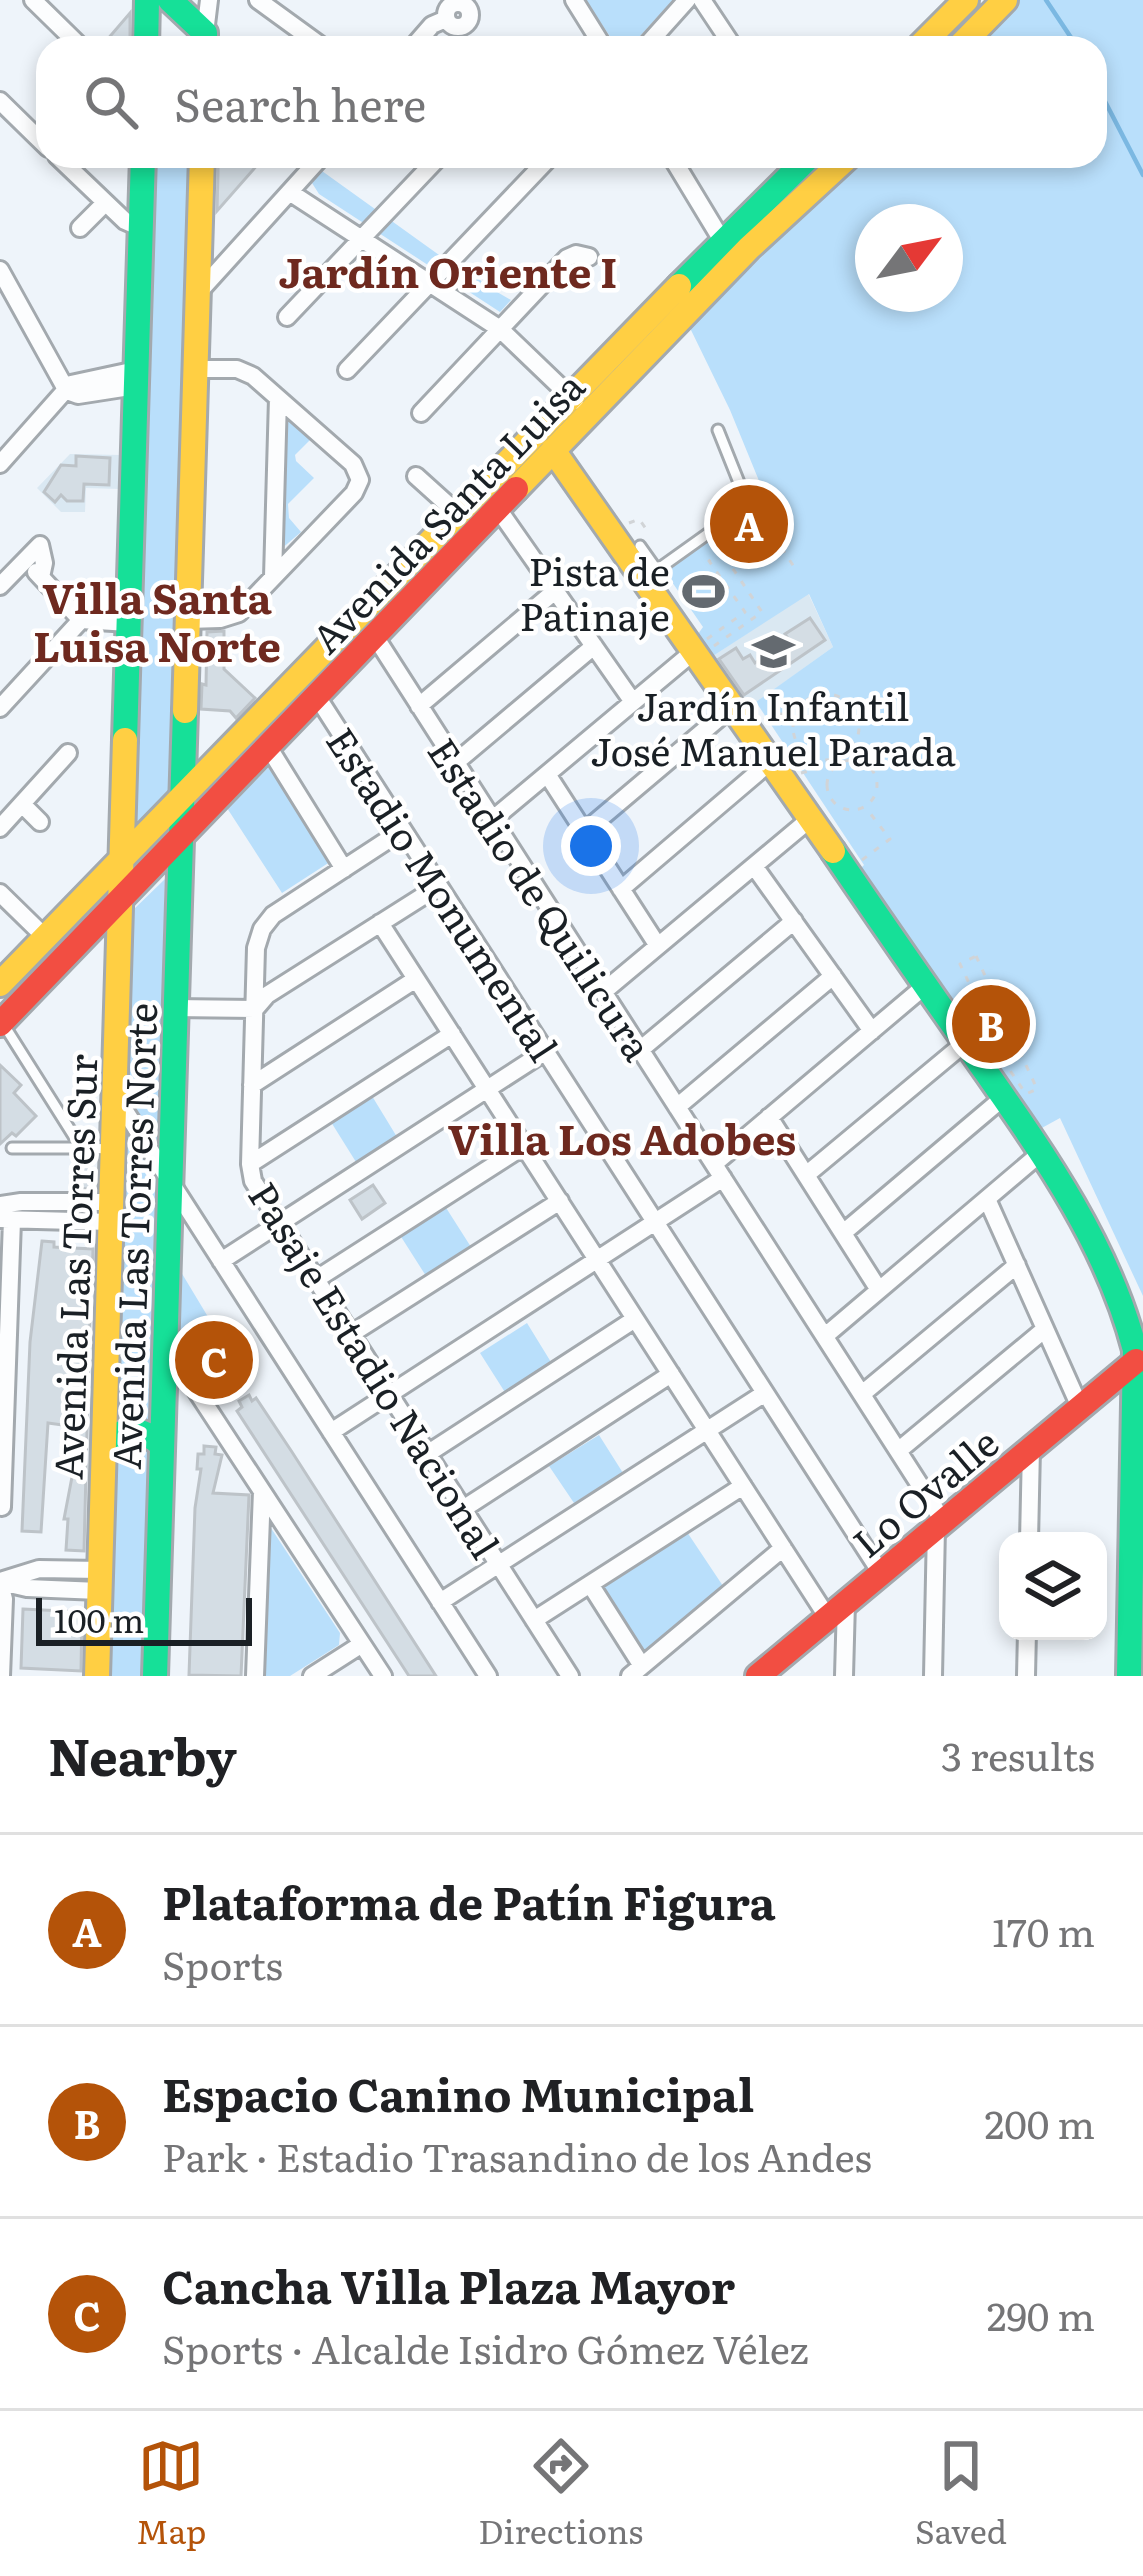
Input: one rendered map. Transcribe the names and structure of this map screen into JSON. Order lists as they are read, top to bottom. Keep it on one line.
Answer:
{"streets":{"street":["Avenida Santa Luisa","Estadio Monumental","Estadio de Quilicura","Avenida Las Torres Norte","Avenida Las Torres Sur","Pasaje Estadio Nacional","Lo Ovalle"]},"crossings":[["Avenida Santa Luisa","Estadio Monumental"],["Avenida Santa Luisa","Estadio de Quilicura"],["Avenida Santa Luisa","Avenida Las Torres Norte"],["Avenida Santa Luisa","Avenida Las Torres Sur"],["Estadio Monumental","Pasaje Estadio Nacional"],["Estadio Monumental","Lo Ovalle"],["Estadio de Quilicura","Lo Ovalle"]],"districts":["Jardín Oriente I","Villa Santa Luisa Norte","Villa Los Adobes"],"places":{"sports":["Pista de Patinaje"],"school or university":["Jardín Infantil José Manuel Parada"]},"scale_bar":"100 m","north":"top right","page":{"search":"Search here","pins":["A","B","C"],"scale":"100 m","heading":["Nearby","3 results"],"list":[{"mark":"A","name":"Plataforma de Patín Figura","note":"Sports","value":"170 m"},{"mark":"B","name":"Espacio Canino Municipal","note":"Park · Estadio Trasandino de los Andes","value":"200 m"},{"mark":"C","name":"Cancha Villa Plaza Mayor","note":"Sports · Alcalde Isidro Gómez Vélez","value":"290 m"}],"nav":["Map","Directions","Saved"]}}
